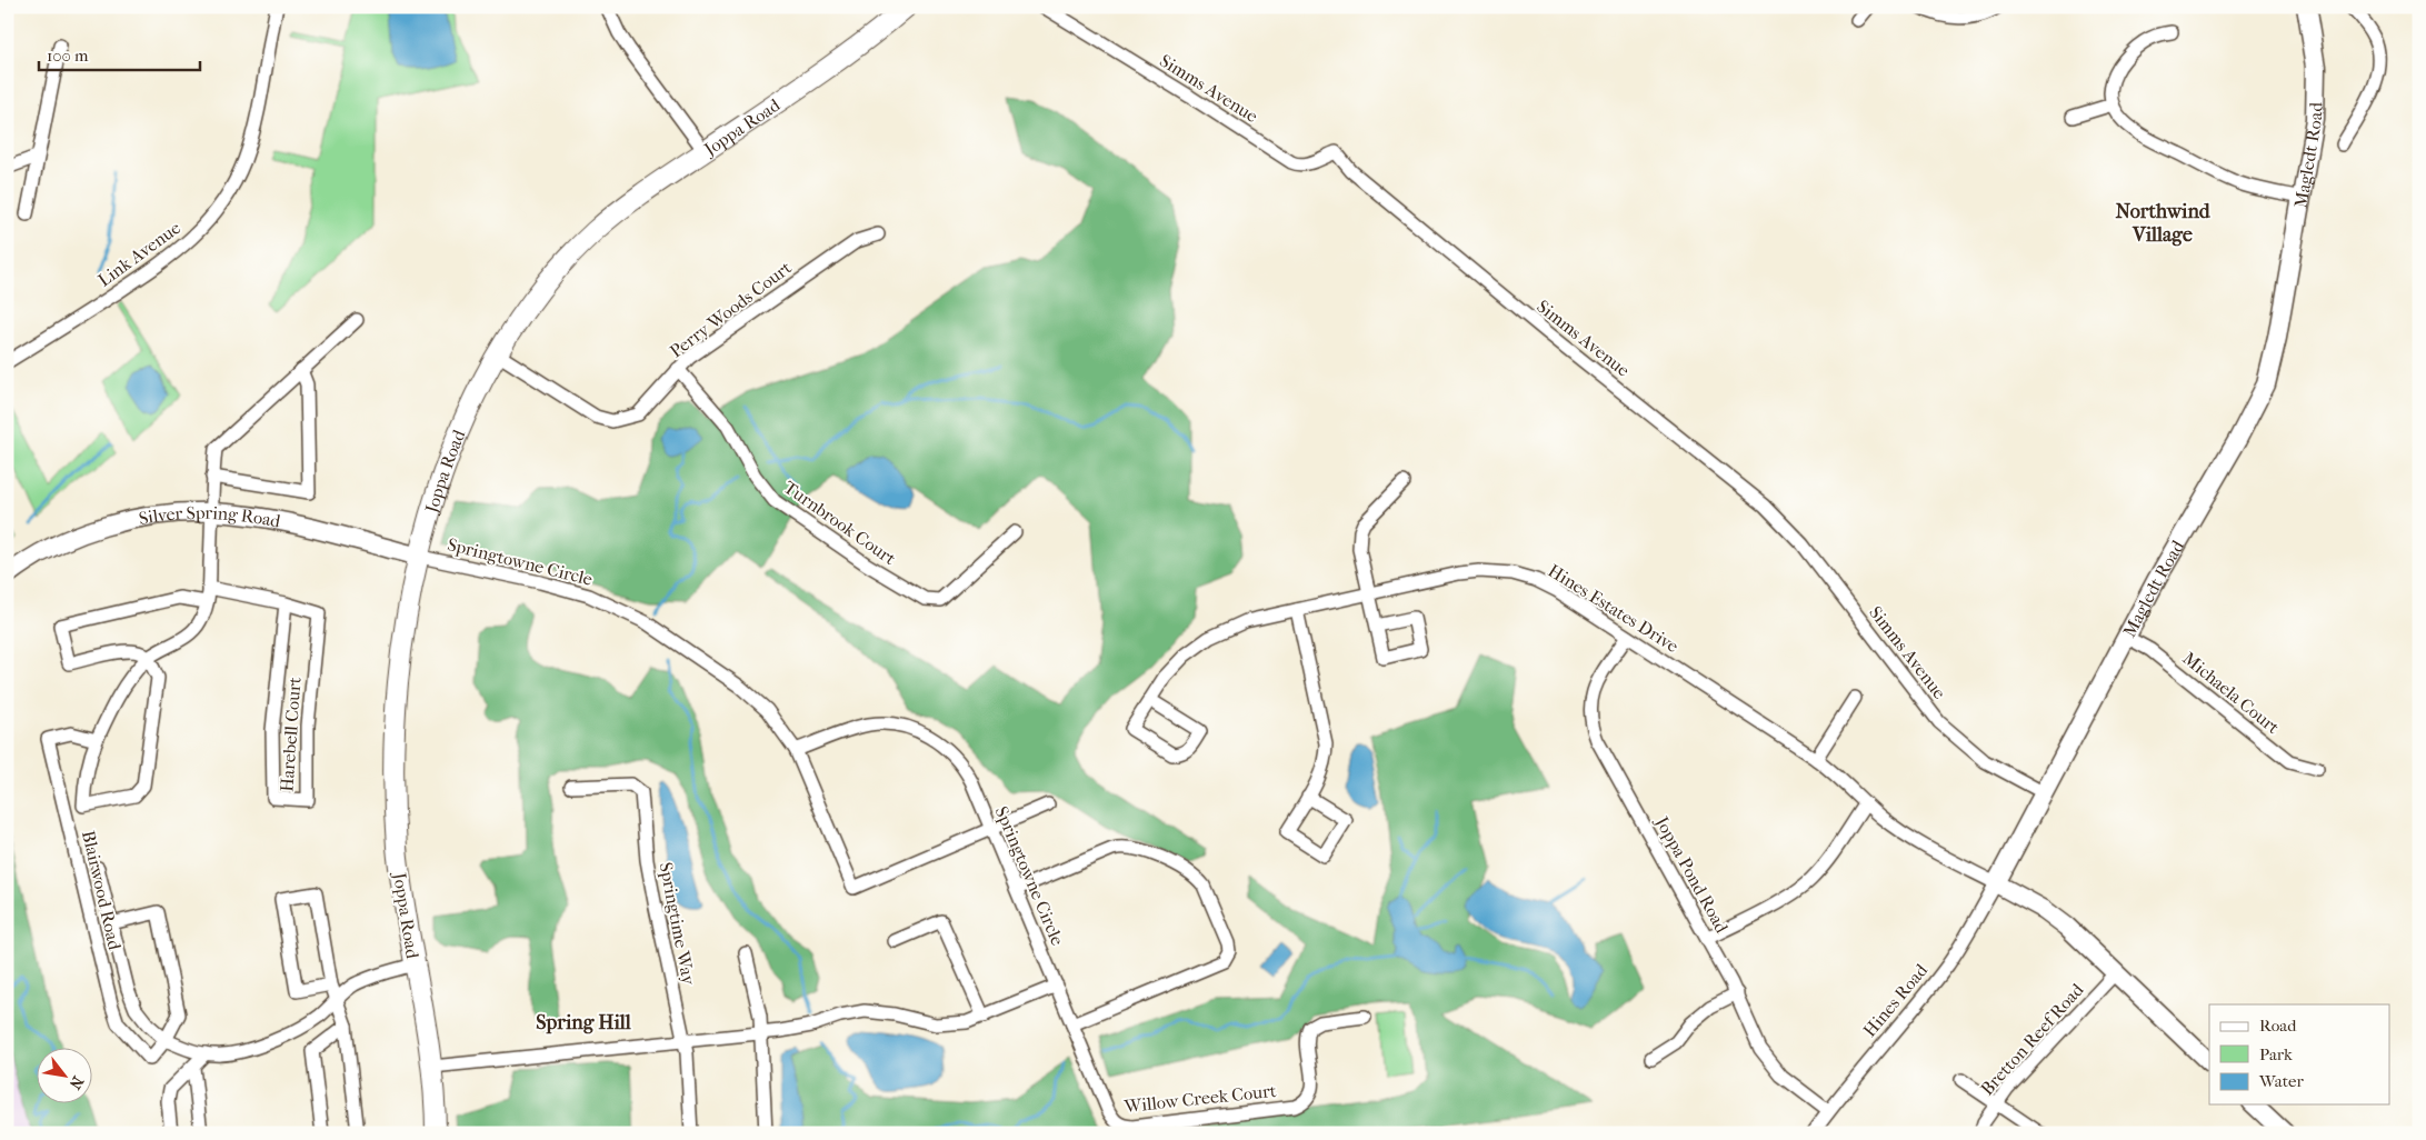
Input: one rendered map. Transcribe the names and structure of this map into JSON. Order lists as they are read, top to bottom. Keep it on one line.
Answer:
{"streets":{"main road":["Joppa Road"],"street":["Simms Avenue","Magledt Road","Link Avenue","Perry Woods Court","Silver Spring Road","Turnbrook Court","Springtowne Circle","Hines Estates Drive","Michaela Court","Harebell Court","Joppa Pond Road","Blairwood Road","Springtime Way","Hines Road","Bretton Reef Road","Willow Creek Court"]},"crossings":[["Simms Avenue","Magledt Road"],["Joppa Road","Perry Woods Court"],["Joppa Road","Silver Spring Road"],["Joppa Road","Springtowne Circle"],["Magledt Road","Hines Estates Drive"],["Magledt Road","Michaela Court"],["Magledt Road","Hines Road"],["Perry Woods Court","Turnbrook Court"],["Silver Spring Road","Springtowne Circle"],["Springtowne Circle","Willow Creek Court"],["Hines Estates Drive","Joppa Pond Road"],["Hines Estates Drive","Hines Road"],["Joppa Pond Road","Hines Road"]],"districts":["Northwind Village","Spring Hill"],"legend":["Road","Park","Water"],"scale_bar":"100 m","north":"bottom right"}
